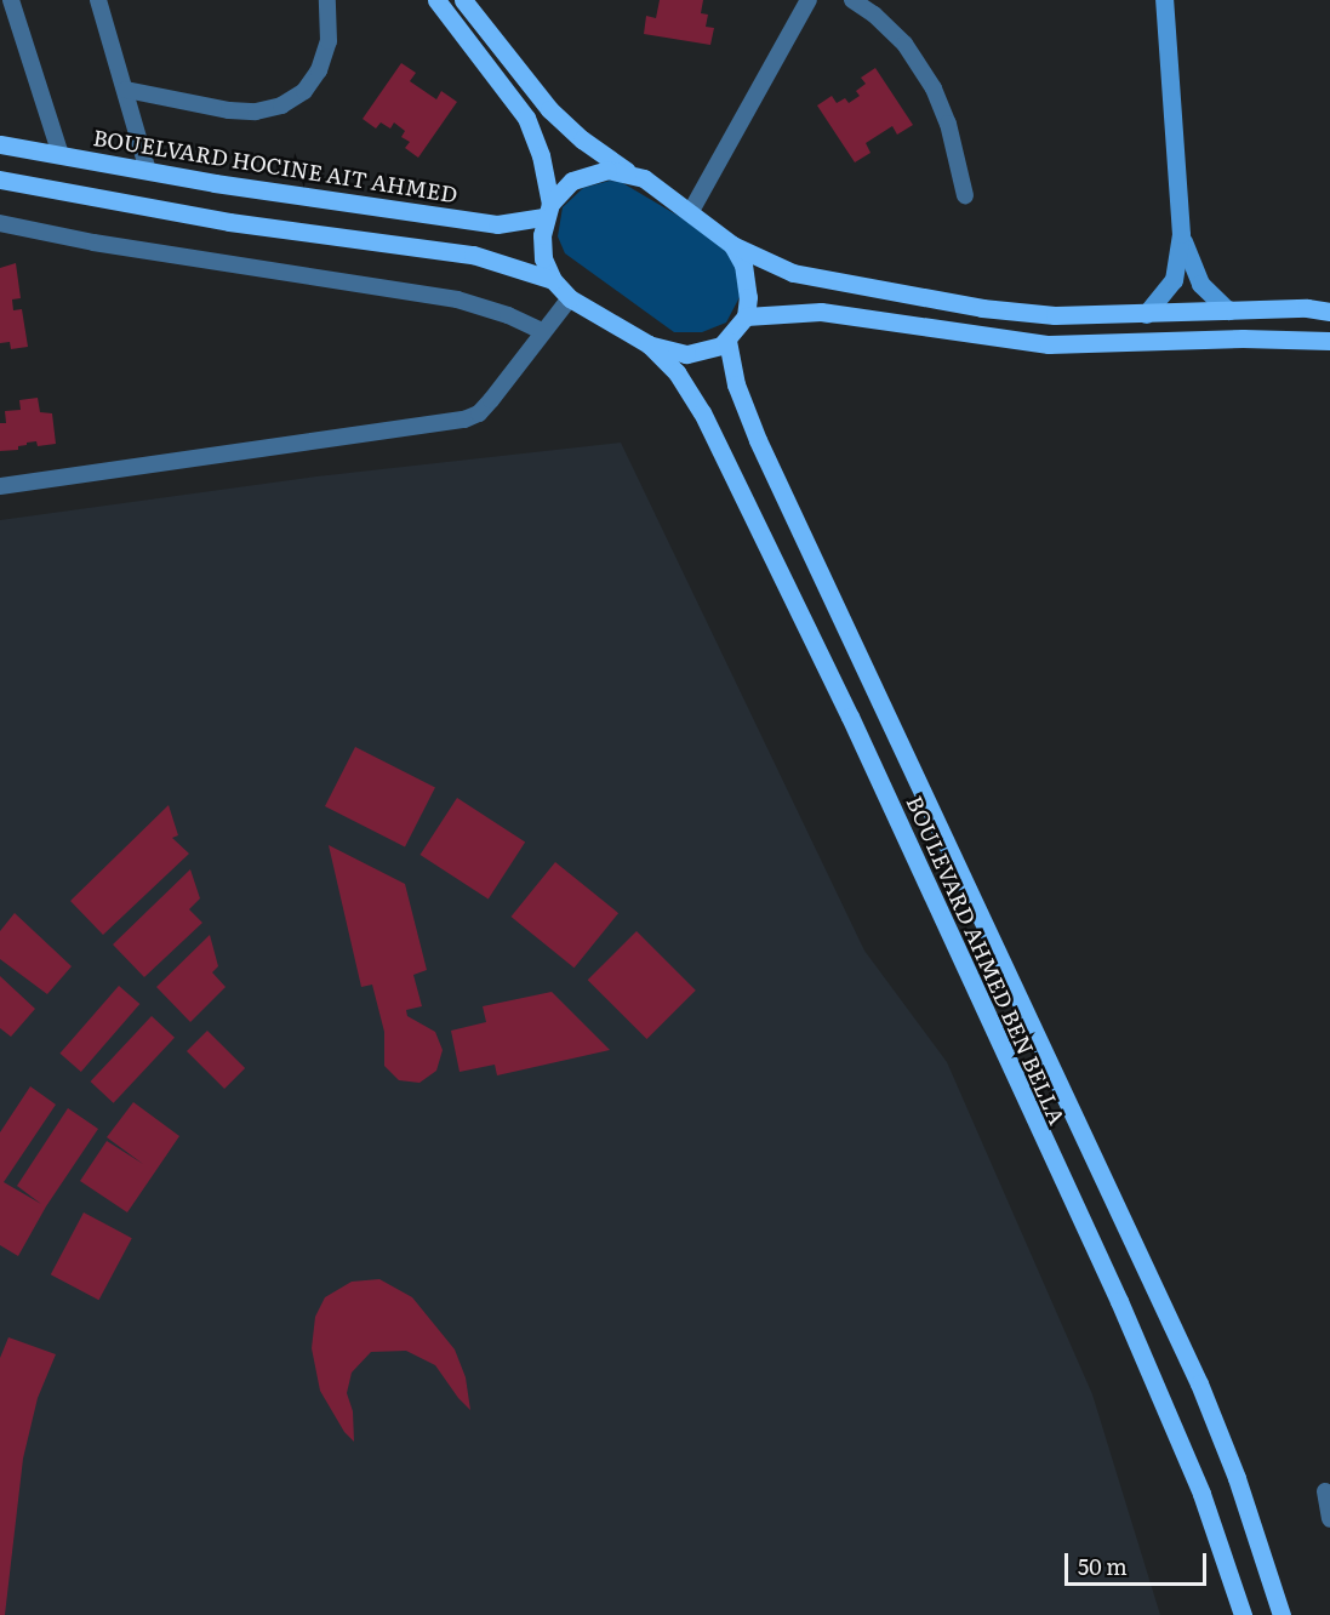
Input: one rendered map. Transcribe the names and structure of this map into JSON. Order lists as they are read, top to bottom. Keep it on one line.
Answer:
{"streets":{"main road":["BOUELVARD HOCINE AIT AHMED","BOULEVARD AHMED BEN BELLA"]},"crossings":[["BOUELVARD HOCINE AIT AHMED","BOULEVARD AHMED BEN BELLA"]],"scale_bar":"50 m"}
